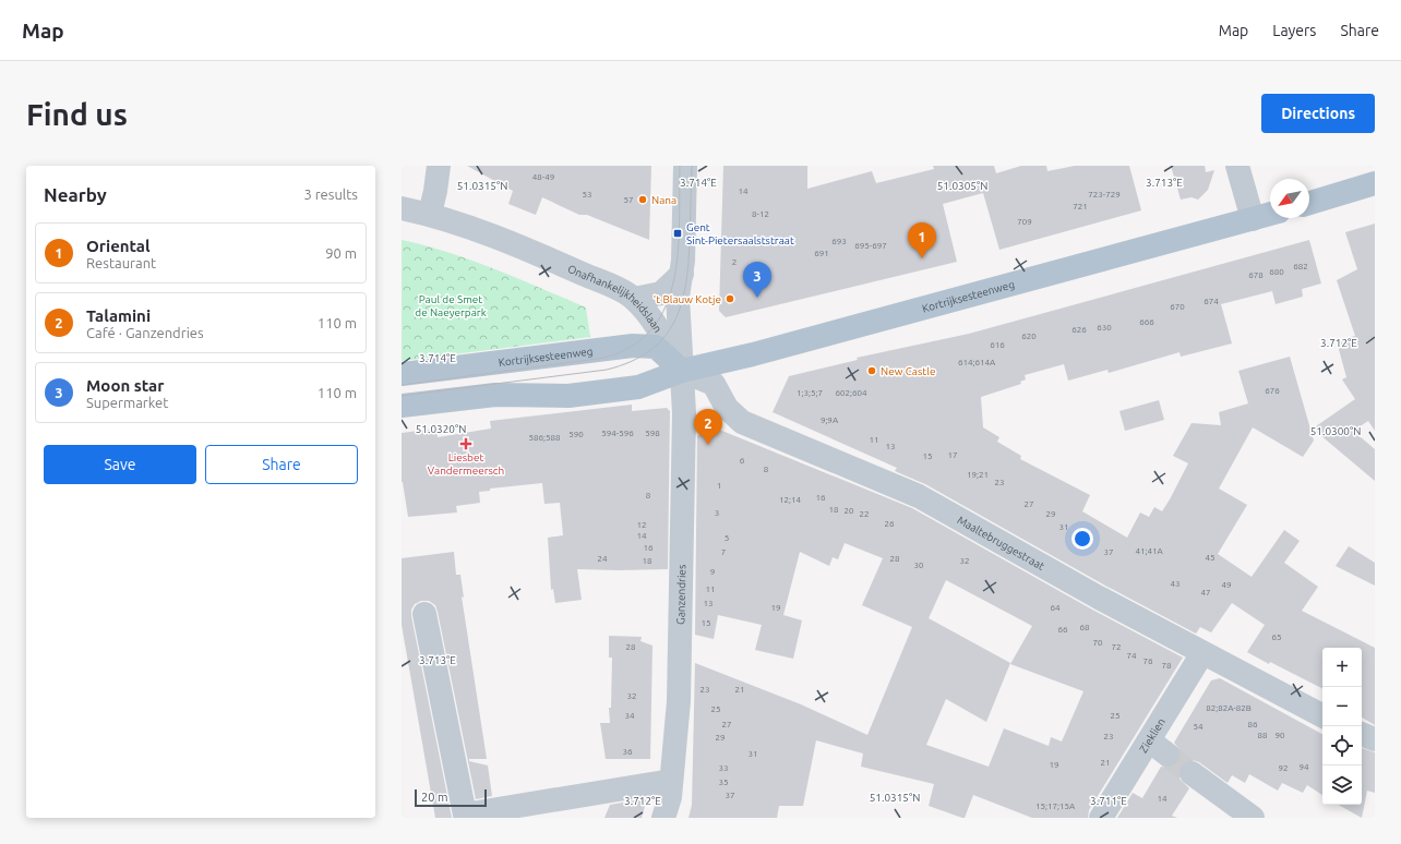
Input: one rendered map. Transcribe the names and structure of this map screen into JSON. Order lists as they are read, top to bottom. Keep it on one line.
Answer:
{"streets":{"main road":["Kortrijksesteenweg"],"street":["Onafhankelijkheidslaan","Maaltebruggestraat","Ganzendries","Zieklien"]},"crossings":[["Kortrijksesteenweg","Onafhankelijkheidslaan"],["Kortrijksesteenweg","Maaltebruggestraat"],["Kortrijksesteenweg","Ganzendries"],["Onafhankelijkheidslaan","Maaltebruggestraat"],["Onafhankelijkheidslaan","Ganzendries"],["Maaltebruggestraat","Ganzendries"],["Maaltebruggestraat","Zieklien"]],"parks":["Paul de Smet de Naeyerpark"],"places":{"other":["Nana","'t Blauw Kotje","New Castle"],"transit":["Gent Sint-Pietersaalststraat"],"health":["Liesbet Vandermeersch"]},"house_numbers":["48-49","14","53","723-729","57","721","8-12","709","693","695-697","691","2","682","680","678","674","670","666","630","626","620","616","614;614A","676","1;3;5;7","602;604","9;9A","594-596","598","590","586;588","11","13","17","15","6","8","19;21","23","1","8","16","12;14","27","18","20","3","22","29","26","12","31","14","5","16","41;41A","7","37","45","24","28","18","32","30","9","43","49","11","47","13","19","64","15","68","66","65","70","28","72","74","76","78","23","21","32","82;82A-82B","25","34","25","27","86","54","88","90","23","29","36","31","21","19","94","33","92","35","37","14","15;17;15A"],"scale_bar":"20 m","north":"bottom left","page":{"header":"Map","nav":["Map","Layers","Share"],"buttons":["Directions",["Save","Share"]],"title":"Find us","heading":["Nearby","3 results"],"list":[{"mark":"1","name":"Oriental","note":"Restaurant","value":"90 m"},{"mark":"2","name":"Talamini","note":"Café · Ganzendries","value":"110 m"},{"mark":"3","name":"Moon star","note":"Supermarket","value":"110 m"}],"pins":["1","3","2"],"map_buttons":["+","−"],"scale":"20 m"},"coordinates":["3.714°E","3.713°E","51.0315°N","51.0305°N","3.712°E","51.0320°N","51.0300°N","3.711°E"]}
